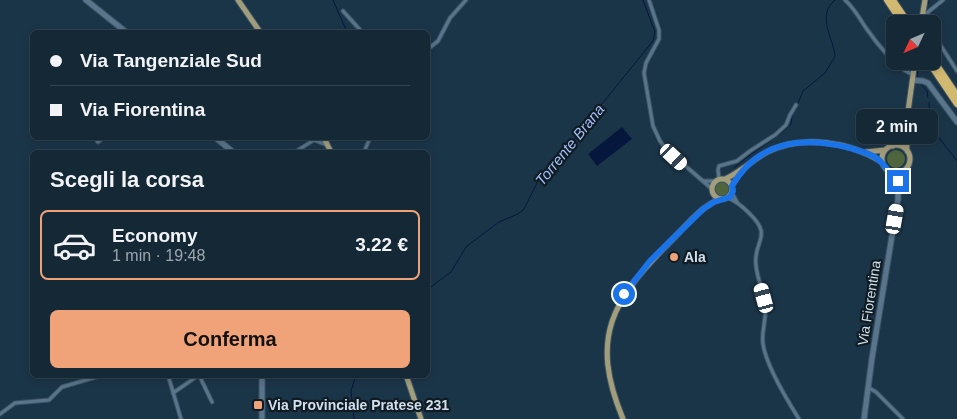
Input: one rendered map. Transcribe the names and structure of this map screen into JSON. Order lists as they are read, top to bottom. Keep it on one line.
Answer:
{"streets":{"street":["Via Fiorentina"]},"water":["Torrente Brana"],"places":{"other":["Ala"],"transit":["Via Provinciale Pratese 231"]},"north":"bottom left","page":{"banner":["Via Tangenziale Sud","Via Fiorentina"],"bubble":"2 min","heading":"Scegli la corsa","list":[{"name":"Economy","note":"1 min · 19:48","value":"3.22 €"}],"buttons":"Conferma"}}
